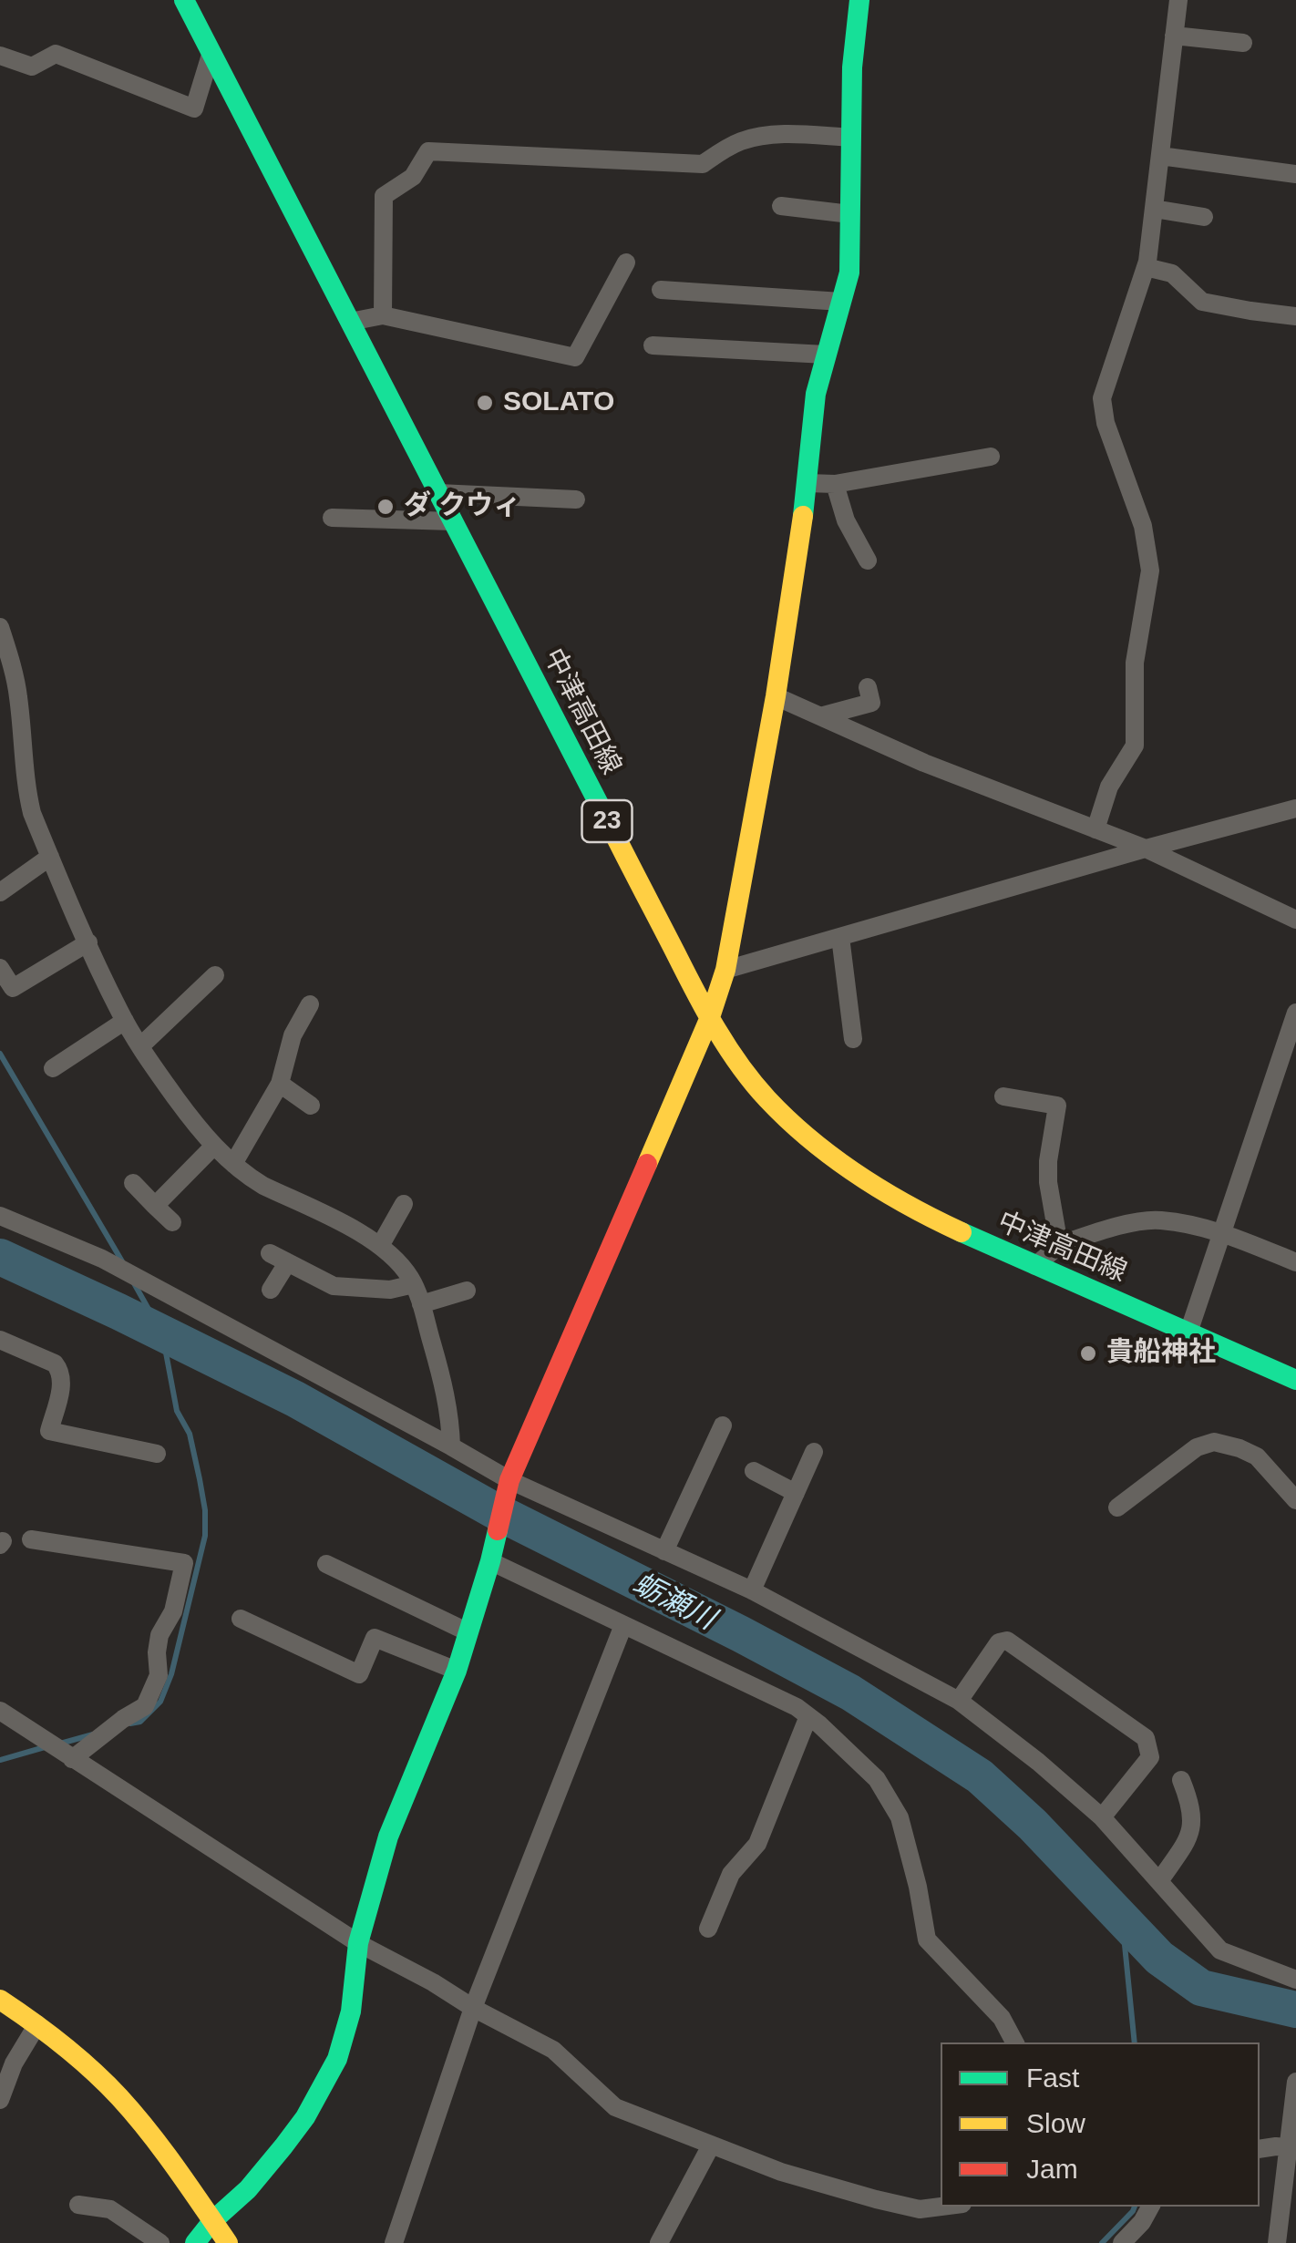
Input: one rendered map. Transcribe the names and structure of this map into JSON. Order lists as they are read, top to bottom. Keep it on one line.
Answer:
{"streets":{"street":["中津高田線","23"]},"water":["蛎瀬川"],"places":["SOLATO","ダ クウィ","貴船神社"],"legend":["Fast","Slow","Jam"]}
